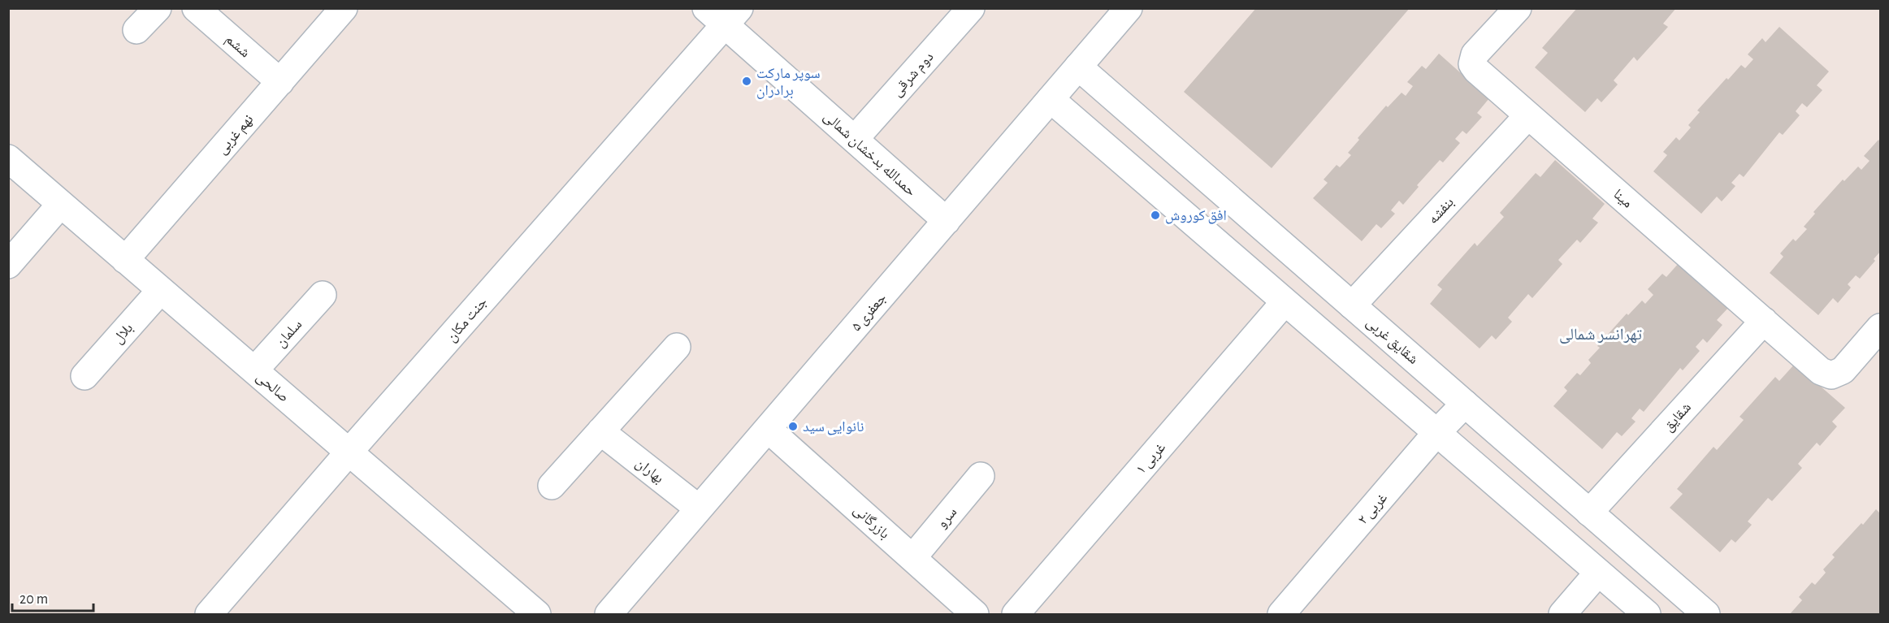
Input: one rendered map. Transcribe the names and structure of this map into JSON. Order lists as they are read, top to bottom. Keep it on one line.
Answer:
{"streets":{"street":["ششم","دوم شرقی","نهم غربی","حمدالله بدخشان شمالی","مینا","بنفشه","جعفری ۵","جنت مکان","بلال","سلمان","شقایق غربی","صالحی","شقایق","۱ غربی","بهاران","۲ غربی","سرو","بازرگانی"]},"crossings":[["ششم","نهم غربی"],["دوم شرقی","حمدالله بدخشان شمالی"],["نهم غربی","صالحی"],["حمدالله بدخشان شمالی","جعفری ۵"],["حمدالله بدخشان شمالی","جنت مکان"],["مینا","بنفشه"],["مینا","شقایق"],["بنفشه","شقایق غربی"],["جعفری ۵","شقایق غربی"],["جعفری ۵","بهاران"],["جعفری ۵","بازرگانی"],["جنت مکان","صالحی"],["بلال","صالحی"],["سلمان","صالحی"],["شقایق غربی","شقایق"],["شقایق غربی","۲ غربی"],["سرو","بازرگانی"]],"districts":["تهرانسر شمالی"],"places":["سوپر مارکت برادران","افق کوروش","نانوایی سید"],"scale_bar":"20 m"}
